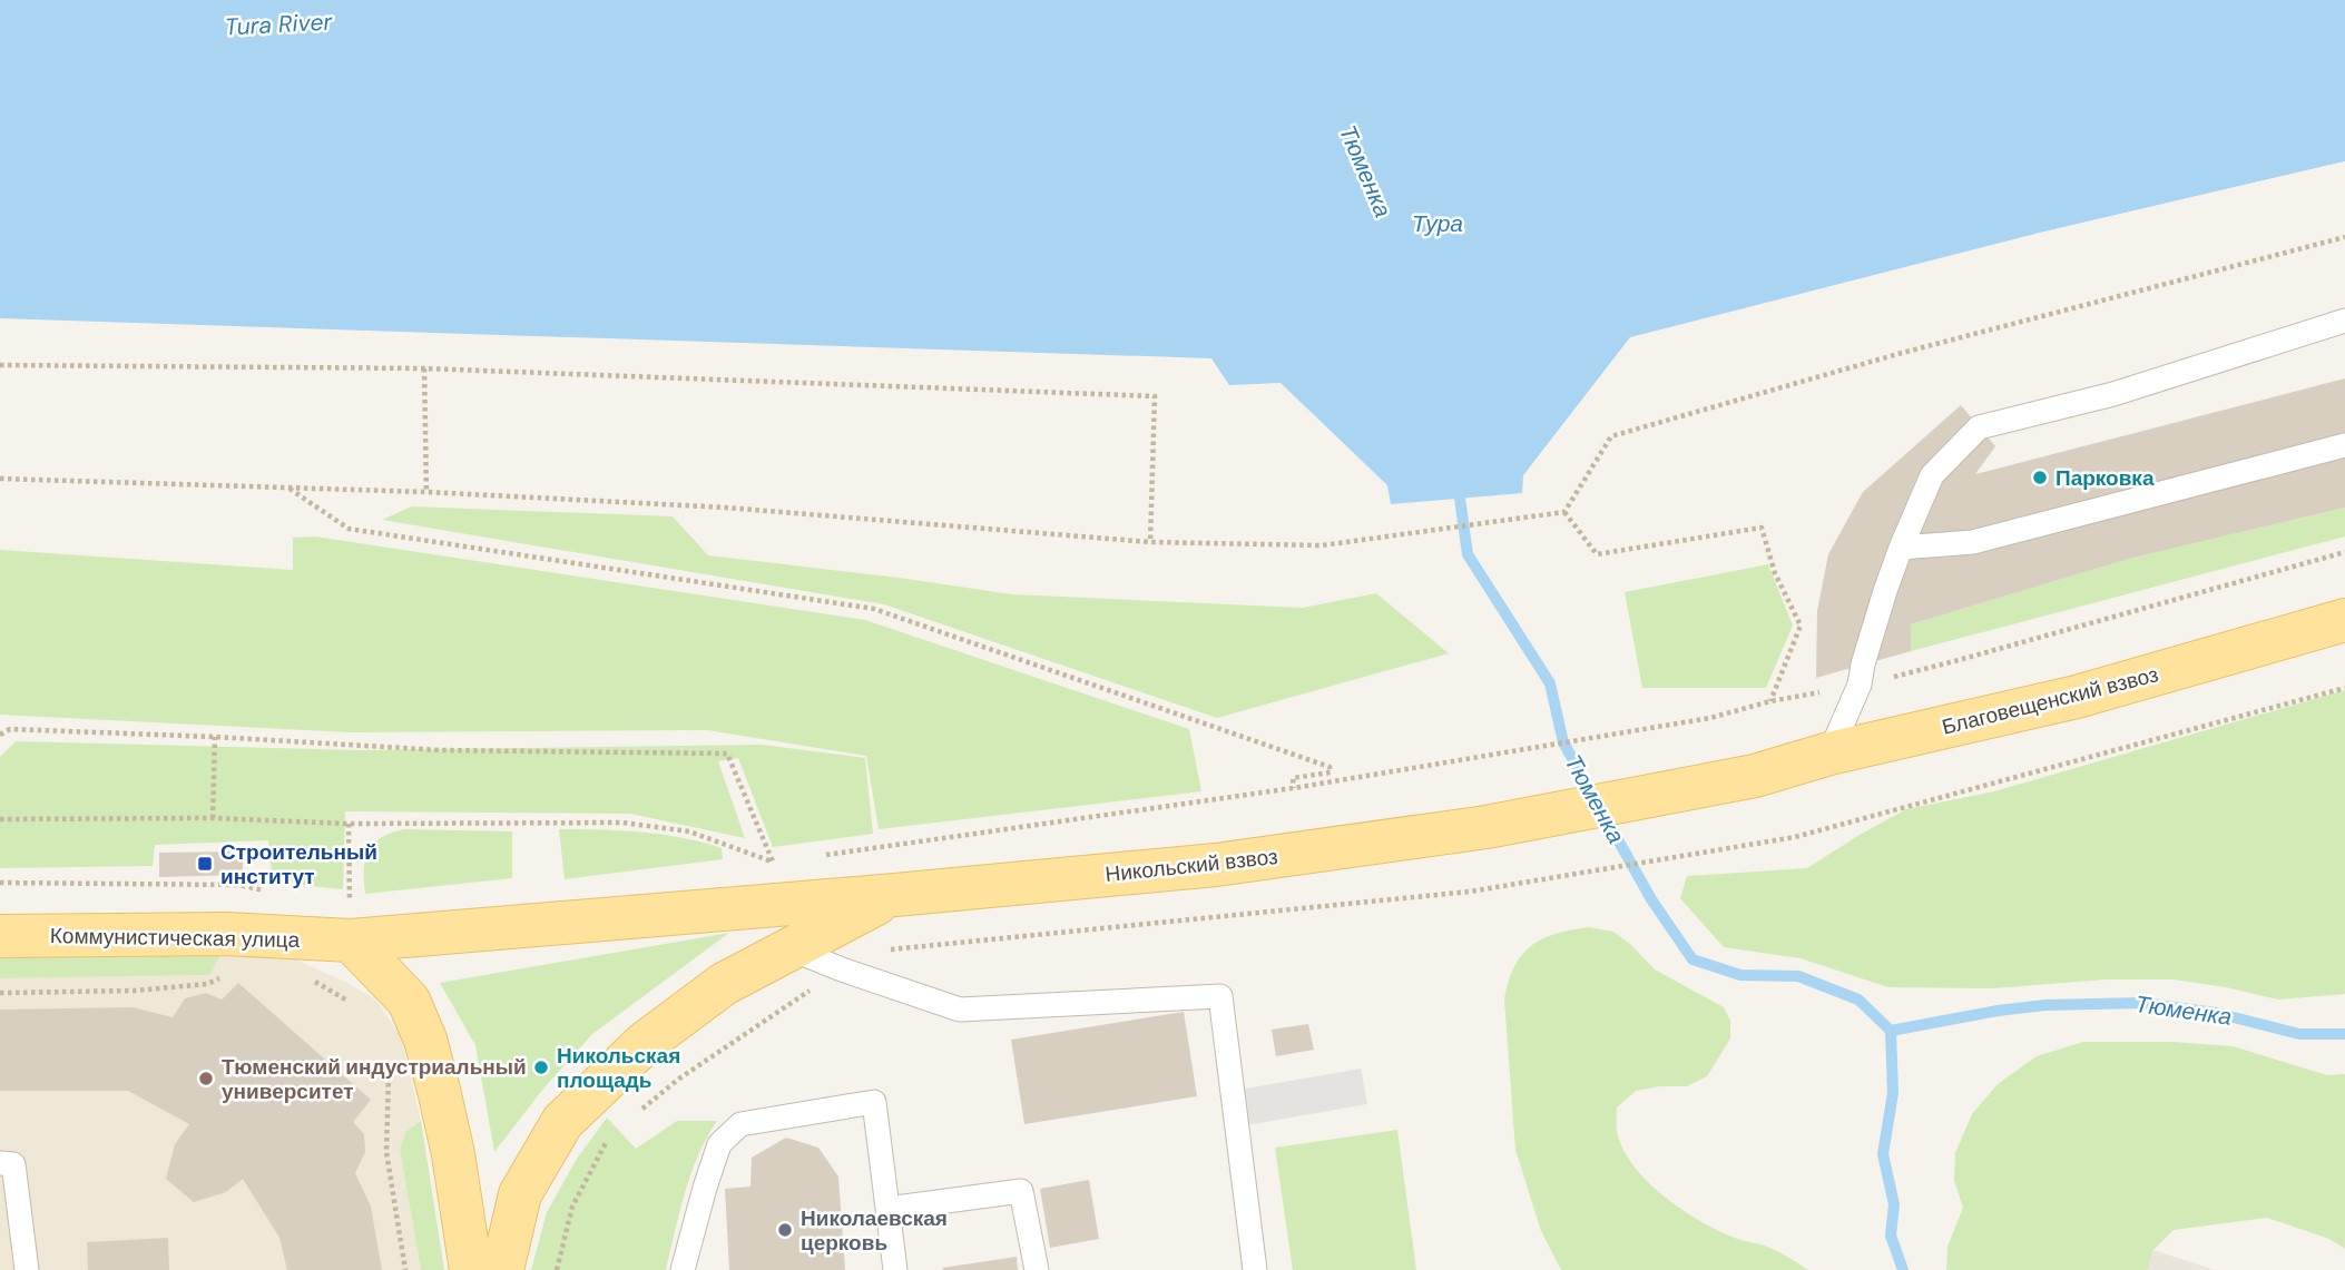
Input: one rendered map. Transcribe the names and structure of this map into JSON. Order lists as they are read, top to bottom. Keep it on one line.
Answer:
{"streets":{"main road":["Благовещенский взвоз","Никольский взвоз","Коммунистическая улица"]},"crossings":[["Благовещенский взвоз","Никольский взвоз"],["Никольский взвоз","Коммунистическая улица"]],"water":["Tura River","Тюменка","Тура"],"places":{"other":["Парковка","Никольская площадь","Тюменский индустриальный университет","Николаевская церковь"],"transit":["Строительный институт"]}}
